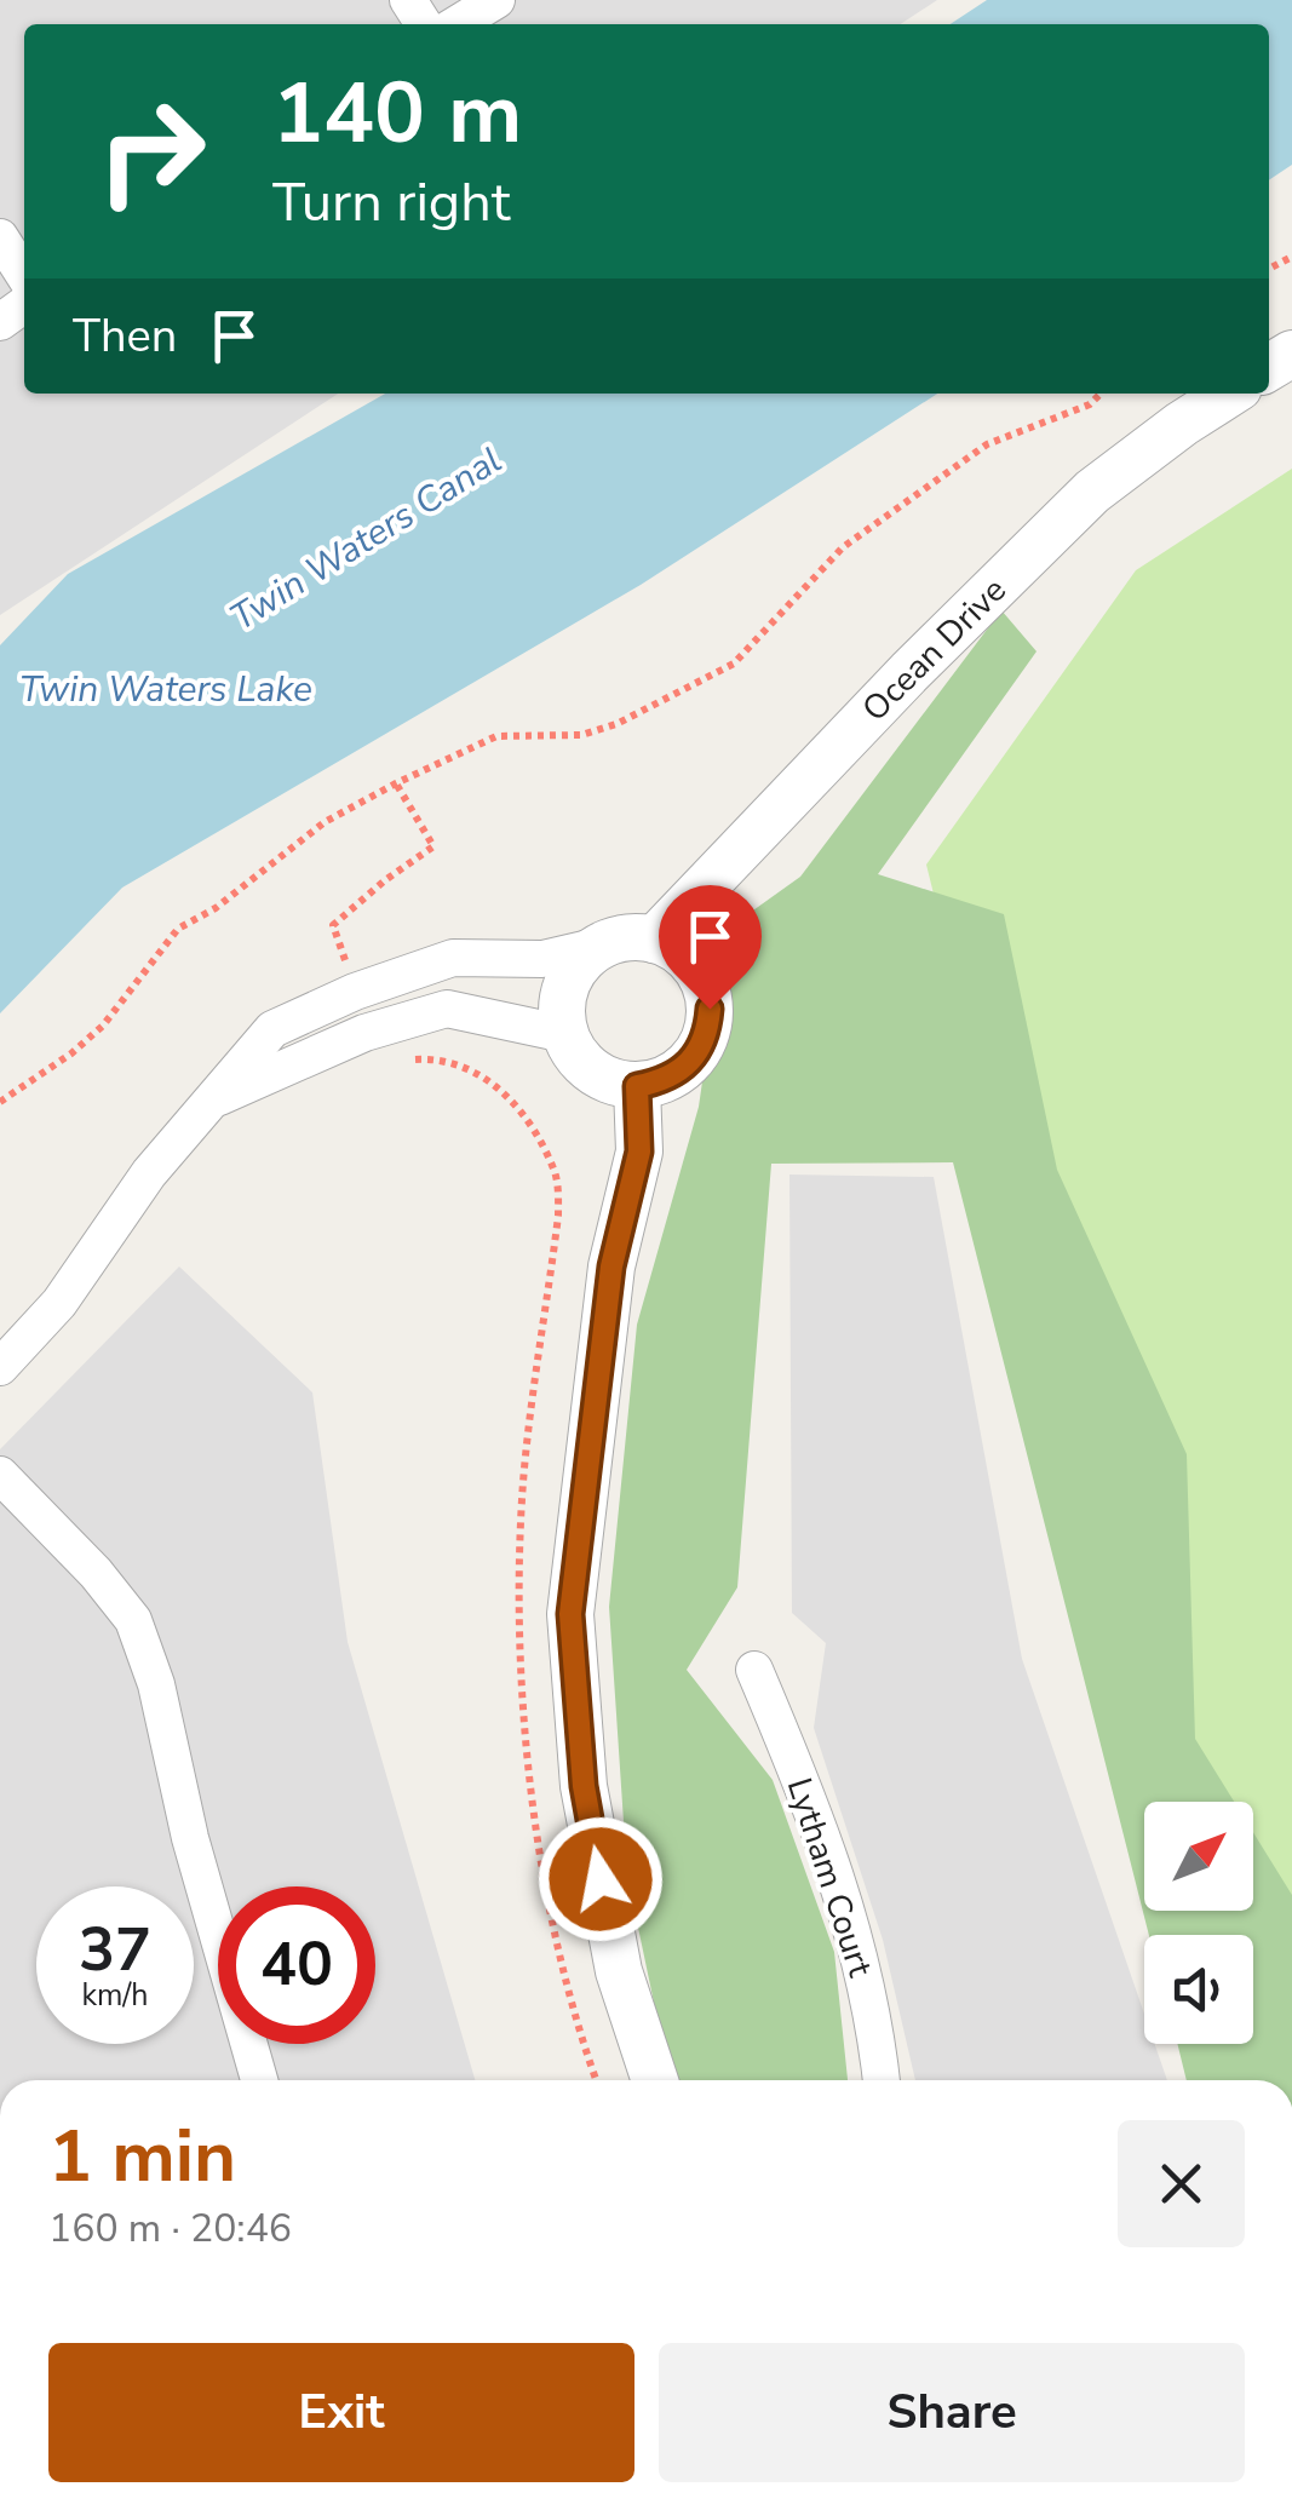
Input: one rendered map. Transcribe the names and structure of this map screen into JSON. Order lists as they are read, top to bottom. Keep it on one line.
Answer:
{"streets":{"street":["Ocean Drive","Lytham Court"]},"water":["Twin Waters Canal","Twin Waters Lake"],"north":"top right","page":{"turn":["140 m","Turn right"],"then":"Then","speed":"37 km/h","limit":"40","heading":["1 min","160 m · 20:46"],"buttons":["Exit","Share"]}}
